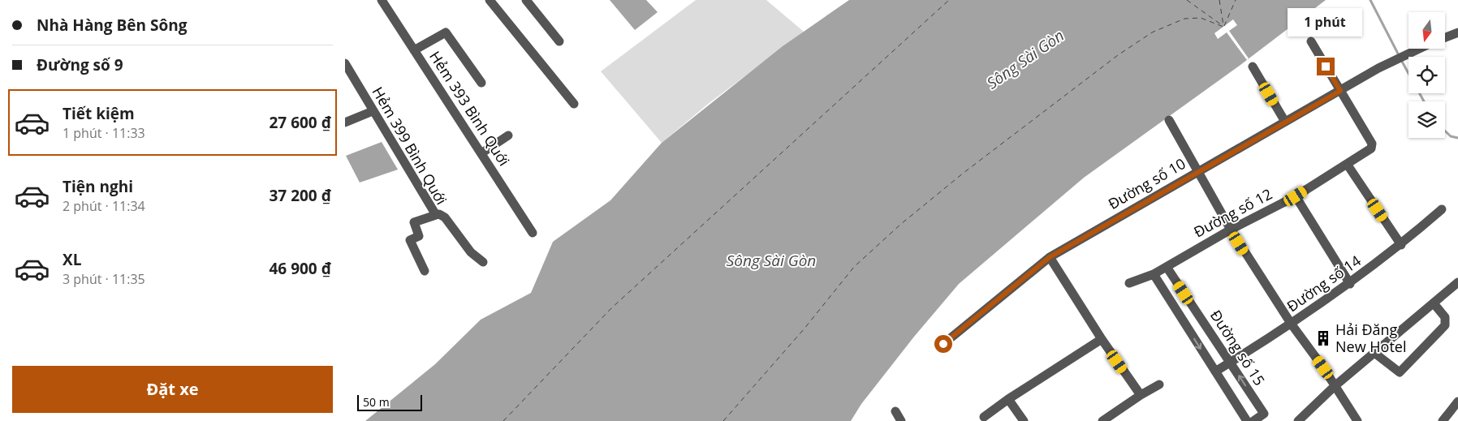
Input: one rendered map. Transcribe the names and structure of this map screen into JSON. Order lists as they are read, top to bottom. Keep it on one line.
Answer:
{"streets":{"street":["Hẻm 393 Bình Quới","Hẻm 399 Bình Quới","Đường số 10","Đường số 12","Đường số 14","Đường số 15"]},"crossings":[["Đường số 10","Đường số 12"],["Đường số 12","Đường số 15"],["Đường số 14","Đường số 15"]],"water":["Sông Sài Gòn"],"places":{"building":["Hải Đăng New Hotel"]},"scale_bar":"50 m","north":"bottom","page":{"banner":["Nhà Hàng Bên Sông","Đường số 9"],"bubble":"1 phút","list":[{"name":"Tiết kiệm","note":"1 phút · 11:33","value":"27 600 ₫"},{"name":"Tiện nghi","note":"2 phút · 11:34","value":"37 200 ₫"},{"name":"XL","note":"3 phút · 11:35","value":"46 900 ₫"}],"buttons":"Đặt xe","scale":"50 m"}}
